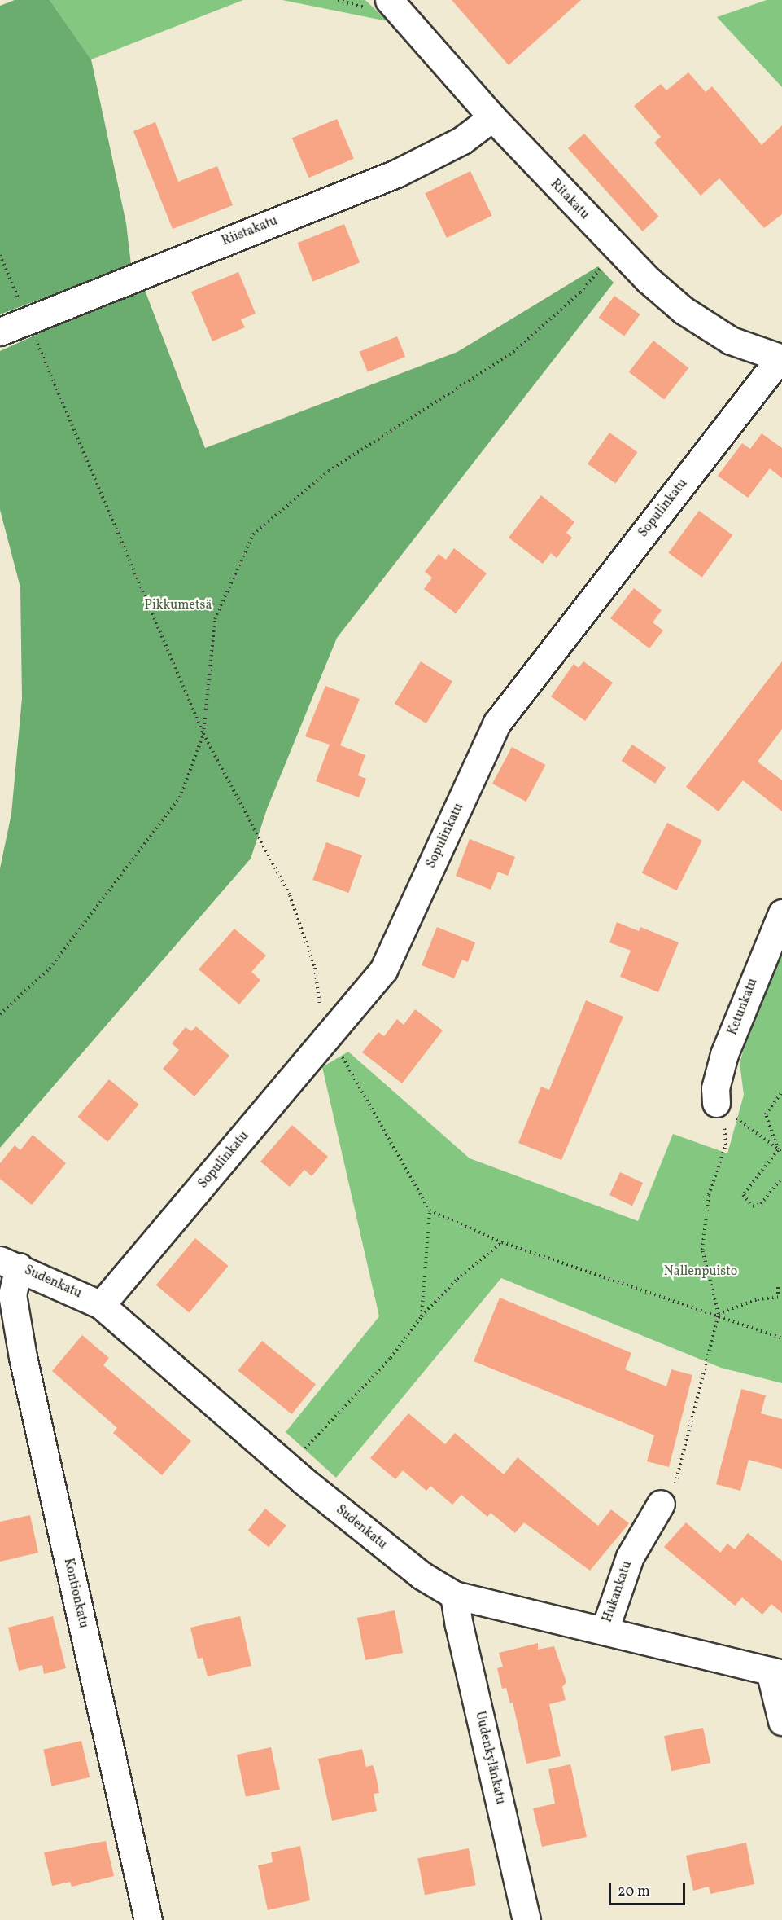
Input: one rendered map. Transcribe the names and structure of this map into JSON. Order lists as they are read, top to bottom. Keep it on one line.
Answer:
{"streets":{"street":["Ritakatu","Riistakatu","Sopulinkatu","Ketunkatu","Sudenkatu","Hukankatu","Kontionkatu","Uudenkylänkatu"]},"crossings":[["Ritakatu","Riistakatu"],["Ritakatu","Sopulinkatu"],["Sopulinkatu","Sudenkatu"],["Sudenkatu","Hukankatu"],["Sudenkatu","Kontionkatu"],["Sudenkatu","Uudenkylänkatu"]],"parks":["Pikkumetsä","Nallenpuisto"],"scale_bar":"20 m"}
